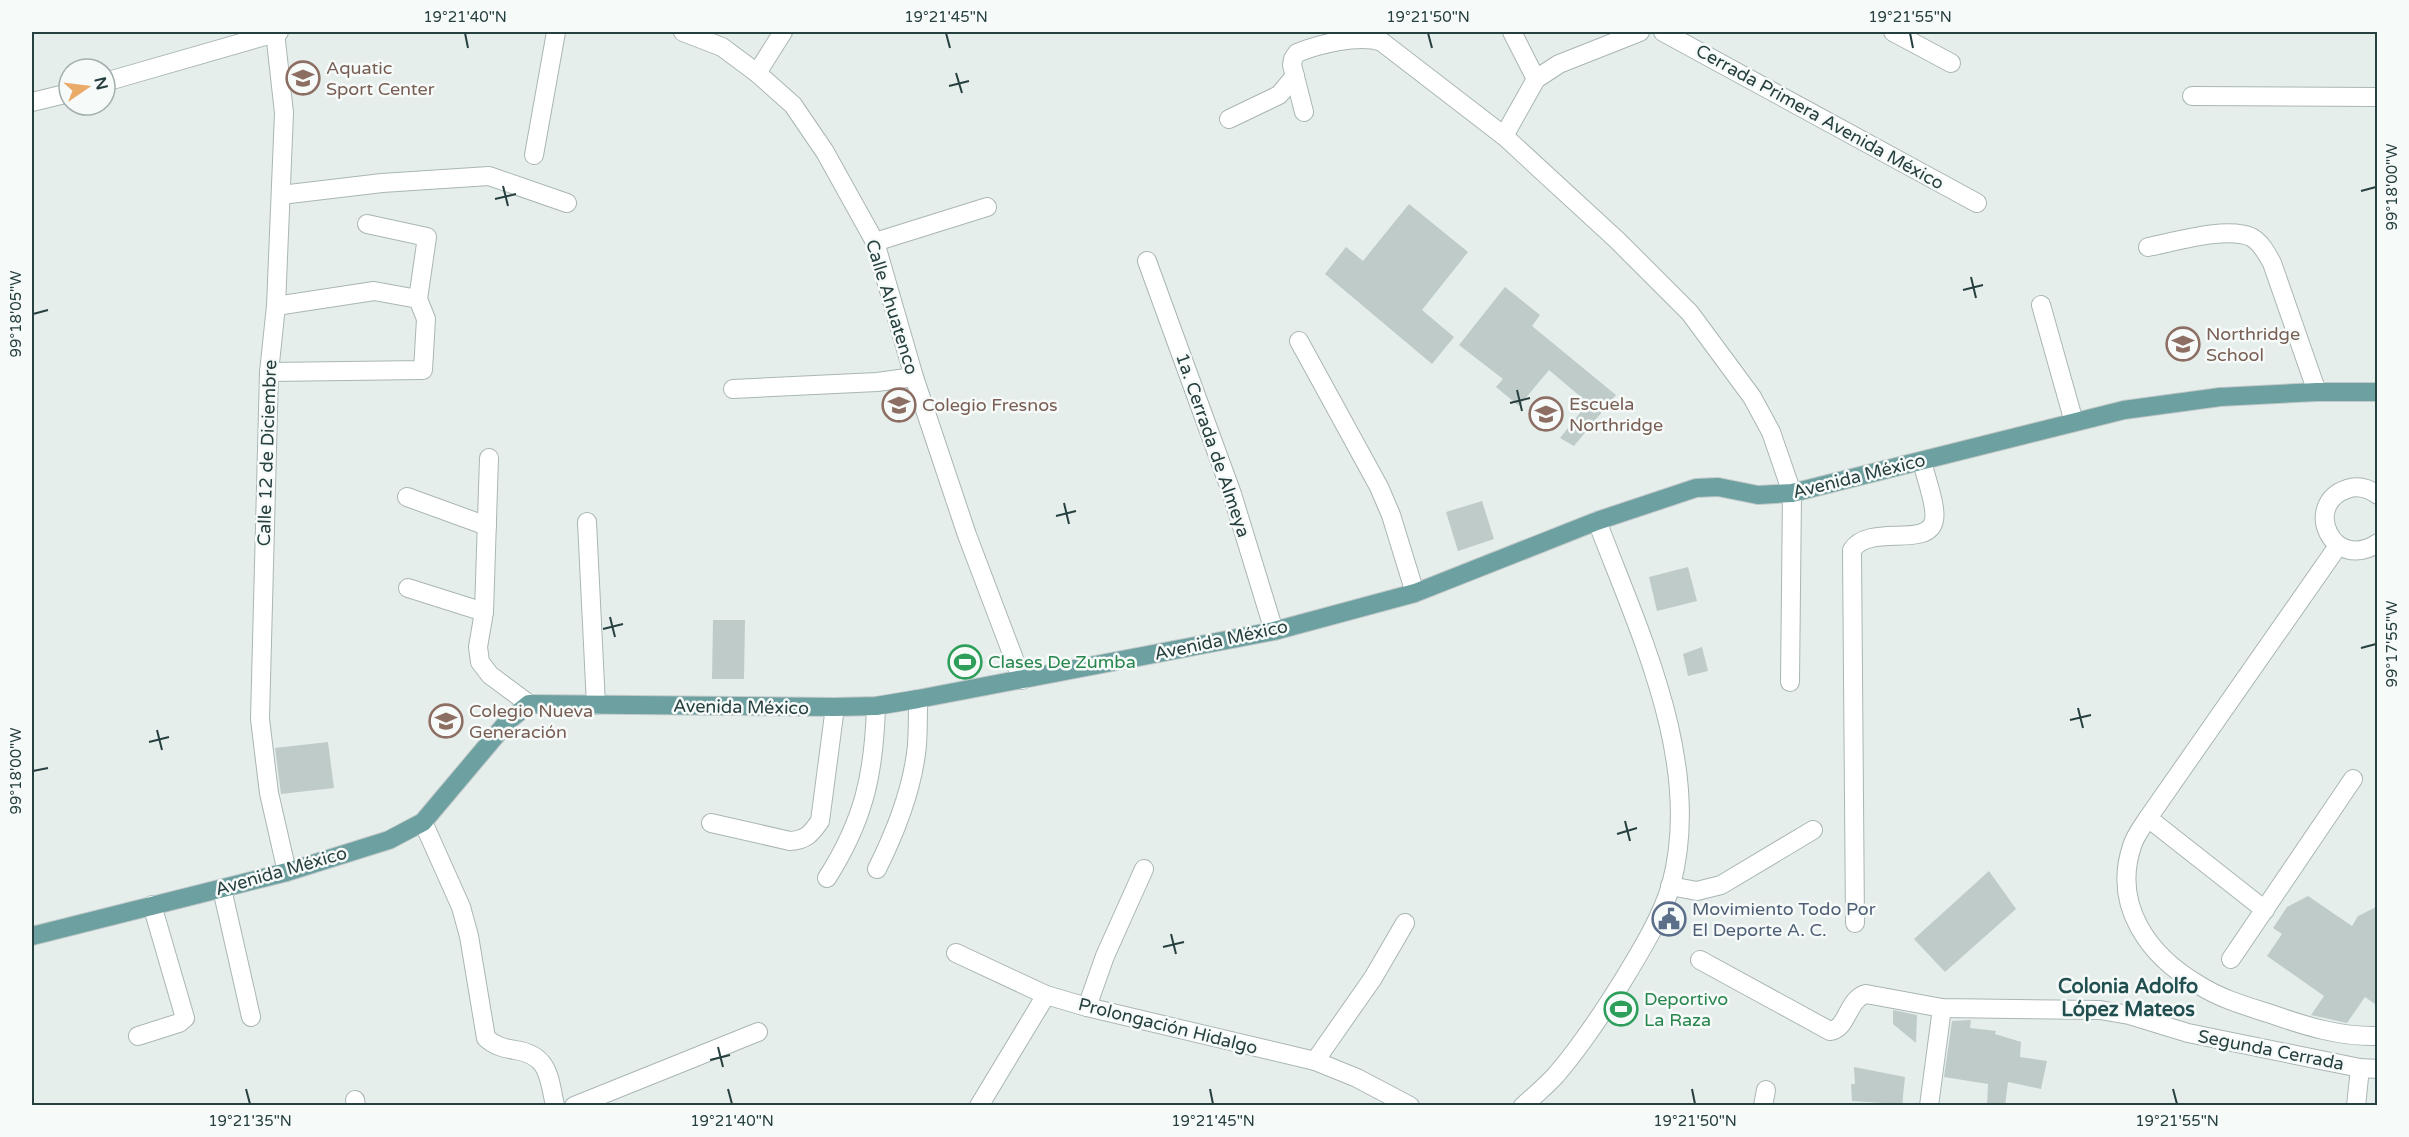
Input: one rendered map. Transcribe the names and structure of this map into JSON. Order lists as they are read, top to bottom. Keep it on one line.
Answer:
{"streets":{"main road":["Avenida México"],"street":["Cerrada Primera Avenida México","Calle Ahuatenco","1a. Cerrada de Almeya","Calle 12 de Diciembre","Prolongación Hidalgo","Segunda Cerrada"]},"crossings":[["Calle Ahuatenco","Avenida México"],["1a. Cerrada de Almeya","Avenida México"],["Calle 12 de Diciembre","Avenida México"]],"districts":["Colonia Adolfo López Mateos"],"places":{"school or university":["Aquatic Sport Center","Northridge School","Colegio Fresnos","Escuela Northridge","Colegio Nueva Generación"],"sports":["Clases De Zumba","Deportivo La Raza"],"public building":["Movimiento Todo Por El Deporte A. C."]},"north":"right","coordinates":["19°21'40\"N","19°21'45\"N","19°21'50\"N","19°21'55\"N","99°18'00\"W","99°18'05\"W","99°17'55\"W","19°21'35\"N"]}
